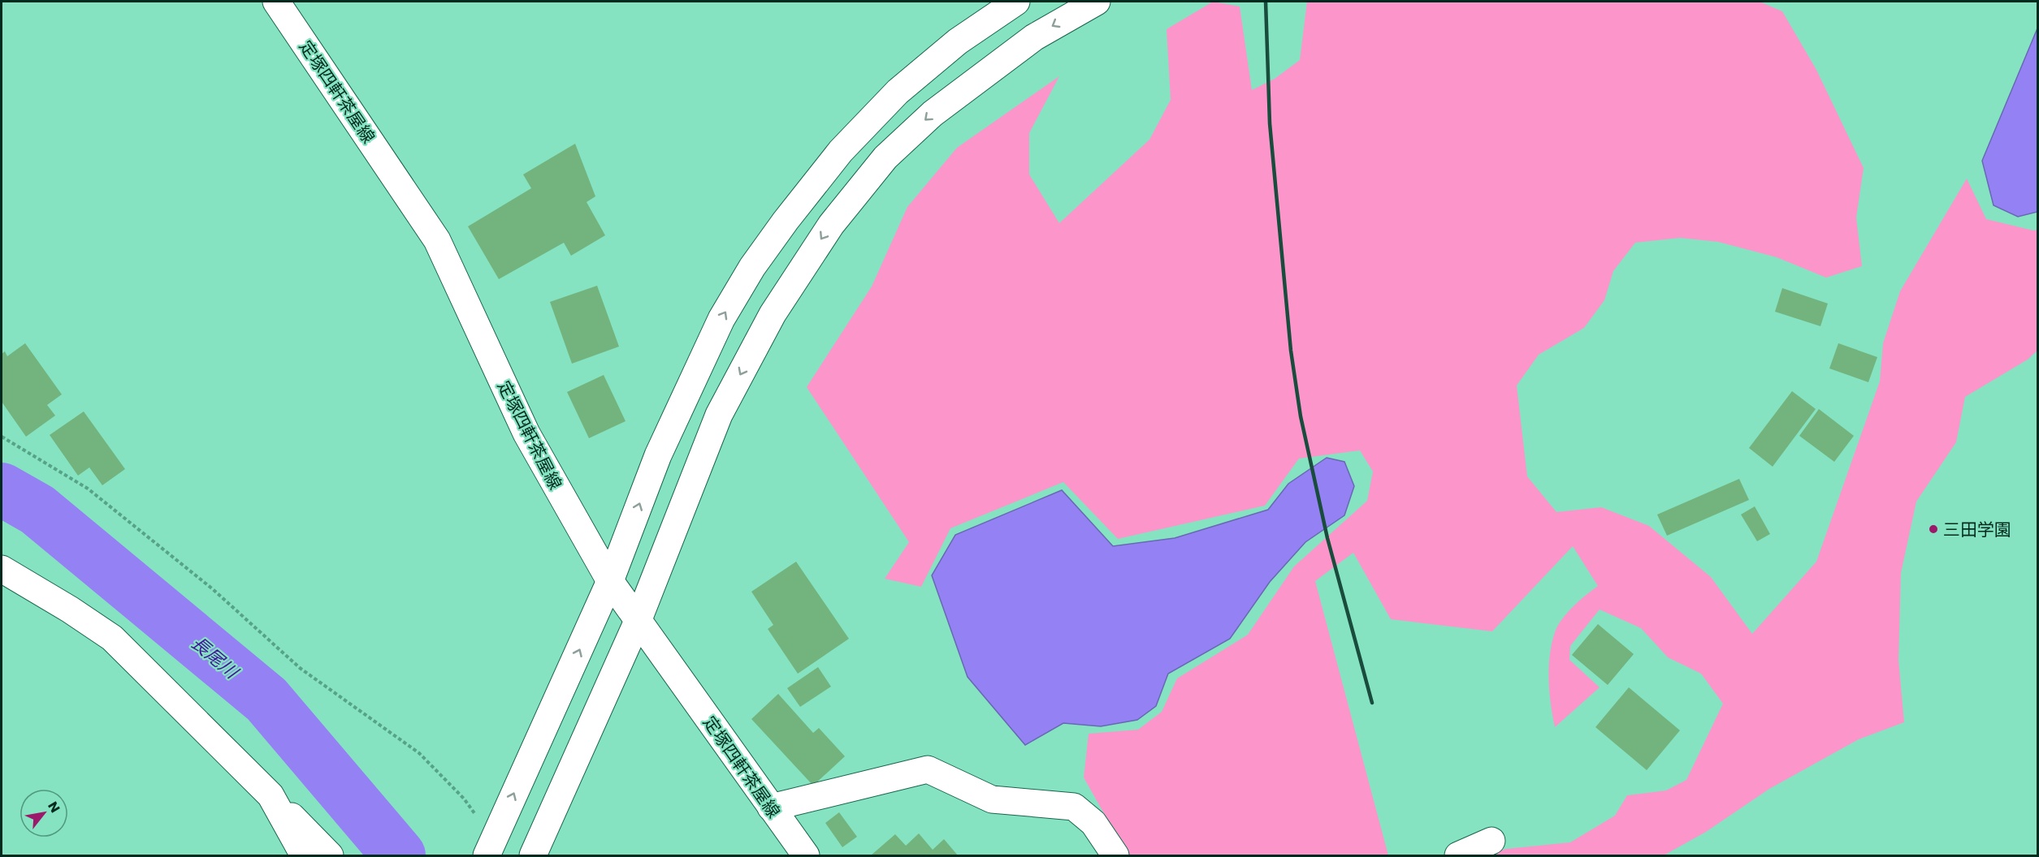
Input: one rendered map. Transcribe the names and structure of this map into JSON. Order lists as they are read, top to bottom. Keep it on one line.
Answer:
{"streets":{"street":["定塚四軒茶屋線"]},"water":["長尾川"],"places":["三田学園"],"north":"top right"}
